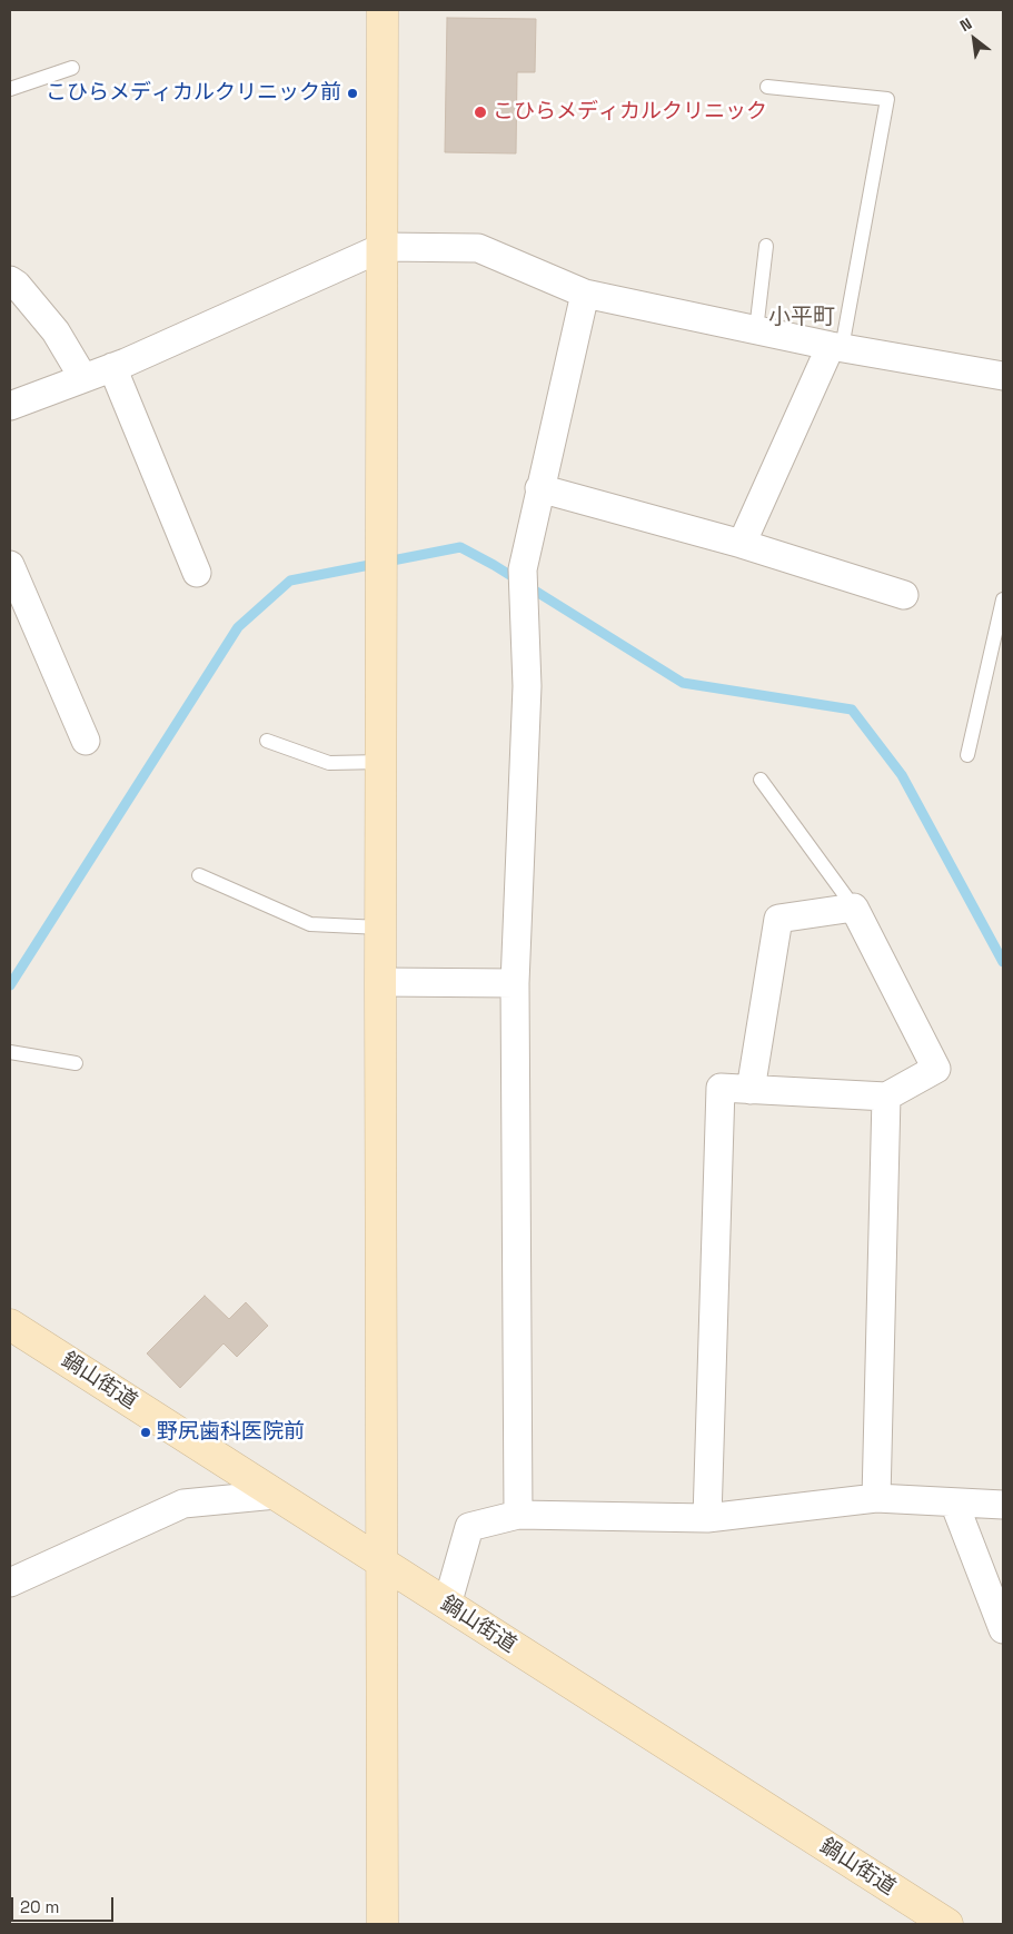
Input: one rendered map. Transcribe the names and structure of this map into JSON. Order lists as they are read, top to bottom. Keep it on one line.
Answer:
{"streets":{"street":["鍋山街道"]},"districts":["小平町"],"places":["こひらメディカルクリニック前","こひらメディカルクリニック","野尻歯科医院前"],"scale_bar":"20 m","north":"top left"}
